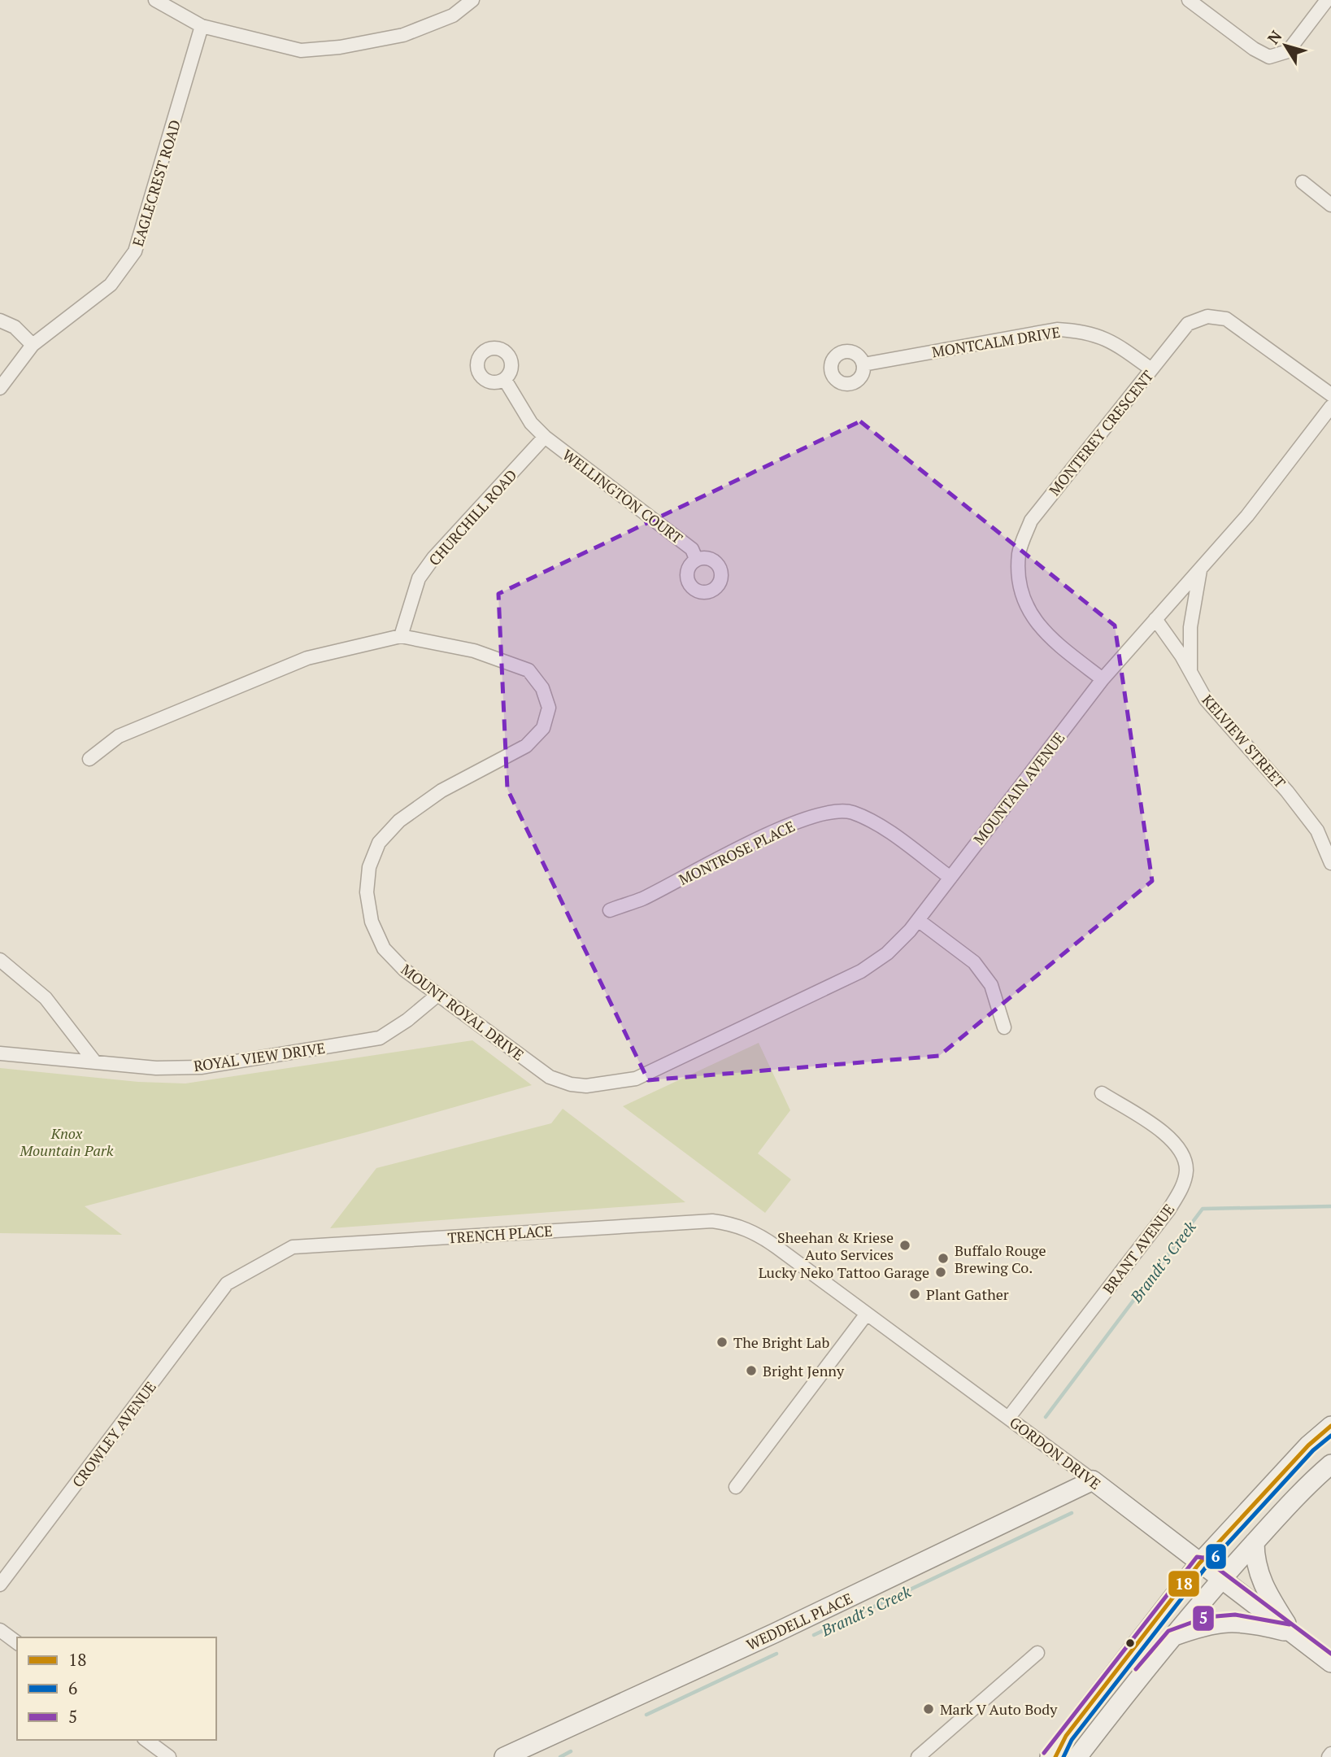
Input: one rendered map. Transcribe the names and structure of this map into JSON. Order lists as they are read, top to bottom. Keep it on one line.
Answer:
{"streets":{"main road":["GORDON DRIVE","WEDDELL PLACE"],"street":["EAGLECREST ROAD","MONTCALM DRIVE","MONTEREY CRESCENT","WELLINGTON COURT","CHURCHILL ROAD","KELVIEW STREET","MOUNTAIN AVENUE","MONTROSE PLACE","MOUNT ROYAL DRIVE","ROYAL VIEW DRIVE","TRENCH PLACE","BRANT AVENUE","CROWLEY AVENUE"]},"crossings":[["MONTCALM DRIVE","MONTEREY CRESCENT"],["MONTEREY CRESCENT","MOUNTAIN AVENUE"],["WELLINGTON COURT","CHURCHILL ROAD"],["CHURCHILL ROAD","MOUNT ROYAL DRIVE"],["KELVIEW STREET","MOUNTAIN AVENUE"],["MOUNTAIN AVENUE","MONTROSE PLACE"],["MOUNTAIN AVENUE","MOUNT ROYAL DRIVE"],["MOUNT ROYAL DRIVE","ROYAL VIEW DRIVE"],["TRENCH PLACE","CROWLEY AVENUE"],["TRENCH PLACE","GORDON DRIVE"],["BRANT AVENUE","GORDON DRIVE"],["GORDON DRIVE","WEDDELL PLACE"]],"water":["Brandt's Creek"],"parks":["Knox Mountain Park"],"places":["Sheehan & Kriese Auto Services","Buffalo Rouge Brewing Co.","Lucky Neko Tattoo Garage","Plant Gather","The Bright Lab","Bright Jenny","Mark V Auto Body"],"lines":["transit line 18","transit line 6","transit line 5"],"legend":["18","6","5"],"north":"top left"}
